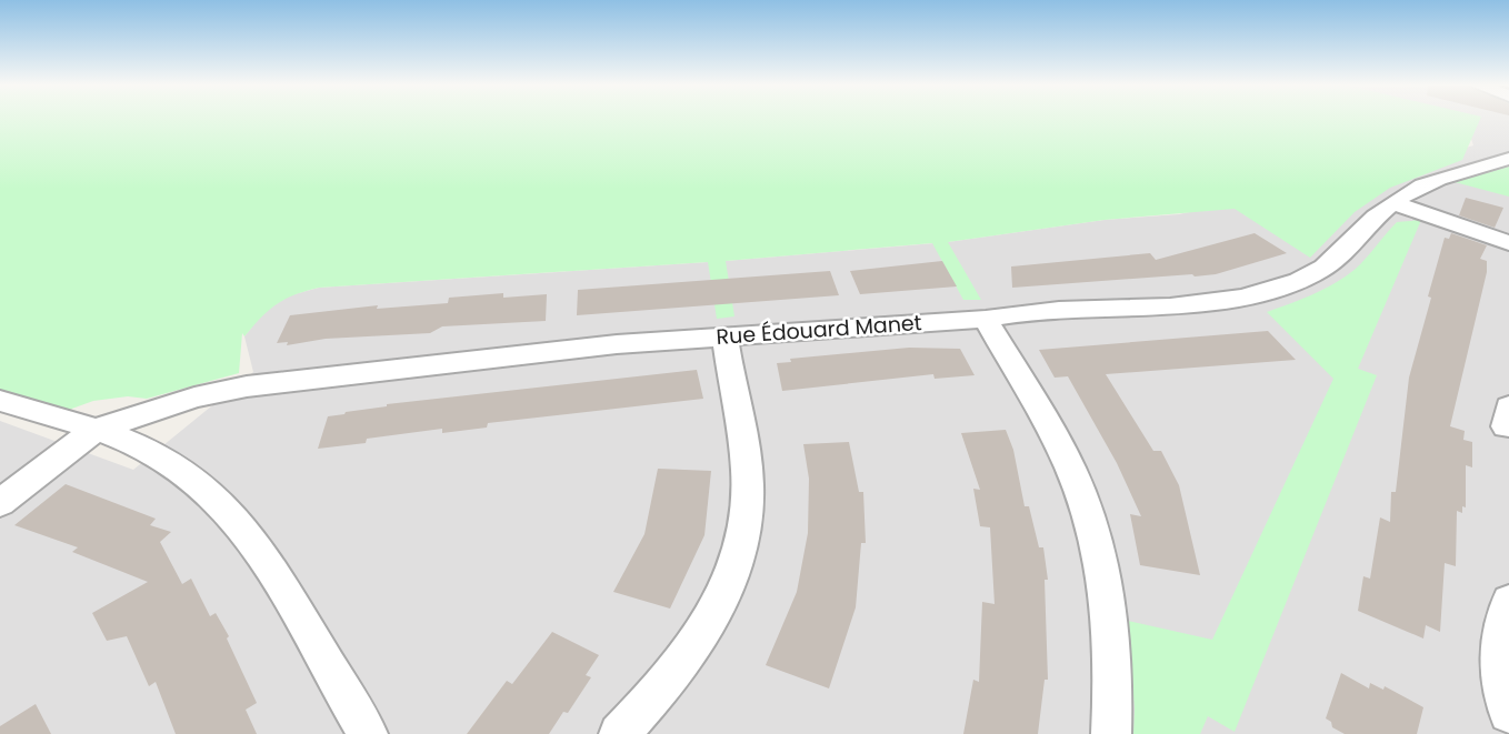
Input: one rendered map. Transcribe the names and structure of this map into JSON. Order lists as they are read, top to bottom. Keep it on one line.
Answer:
{"streets":{"street":["Rue Édouard Manet"]}}
